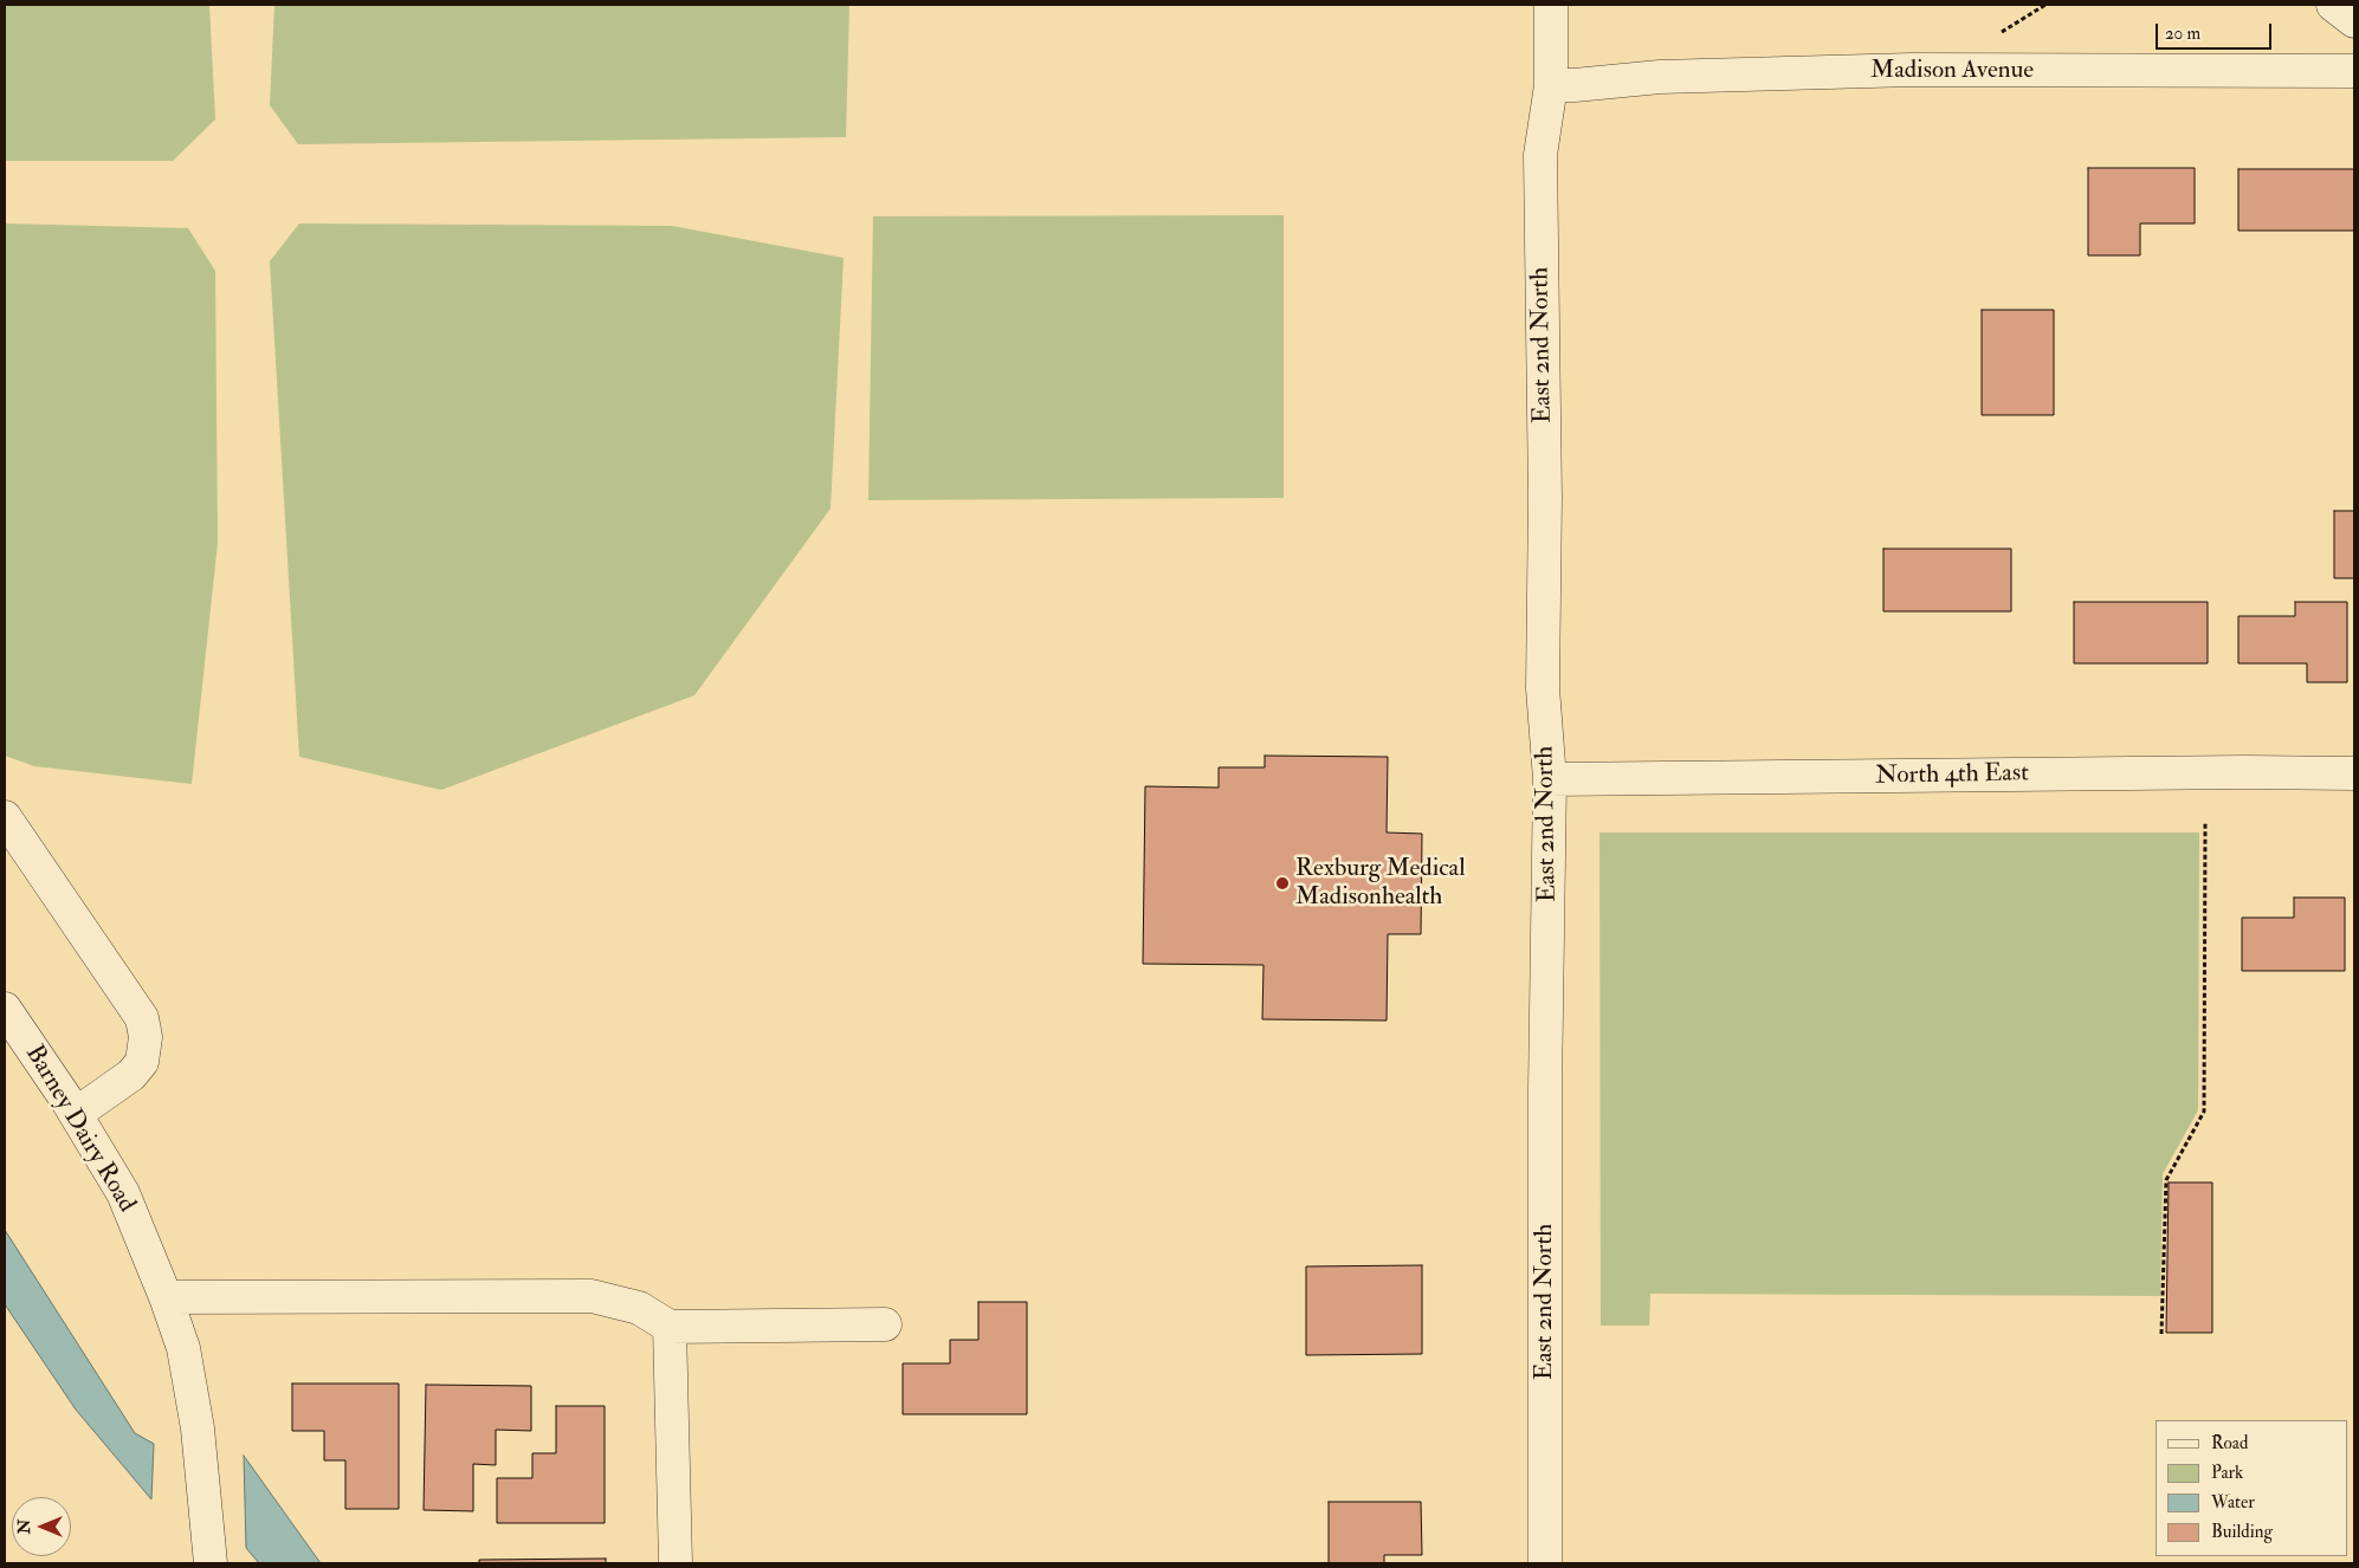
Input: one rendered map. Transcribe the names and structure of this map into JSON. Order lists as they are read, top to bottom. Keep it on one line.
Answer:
{"streets":{"street":["Madison Avenue","East 2nd North","North 4th East","Barney Dairy Road"]},"crossings":[["Madison Avenue","East 2nd North"],["East 2nd North","North 4th East"]],"places":["Rexburg Medical Madisonhealth"],"legend":["Road","Park","Water","Building"],"scale_bar":"20 m","north":"left"}
